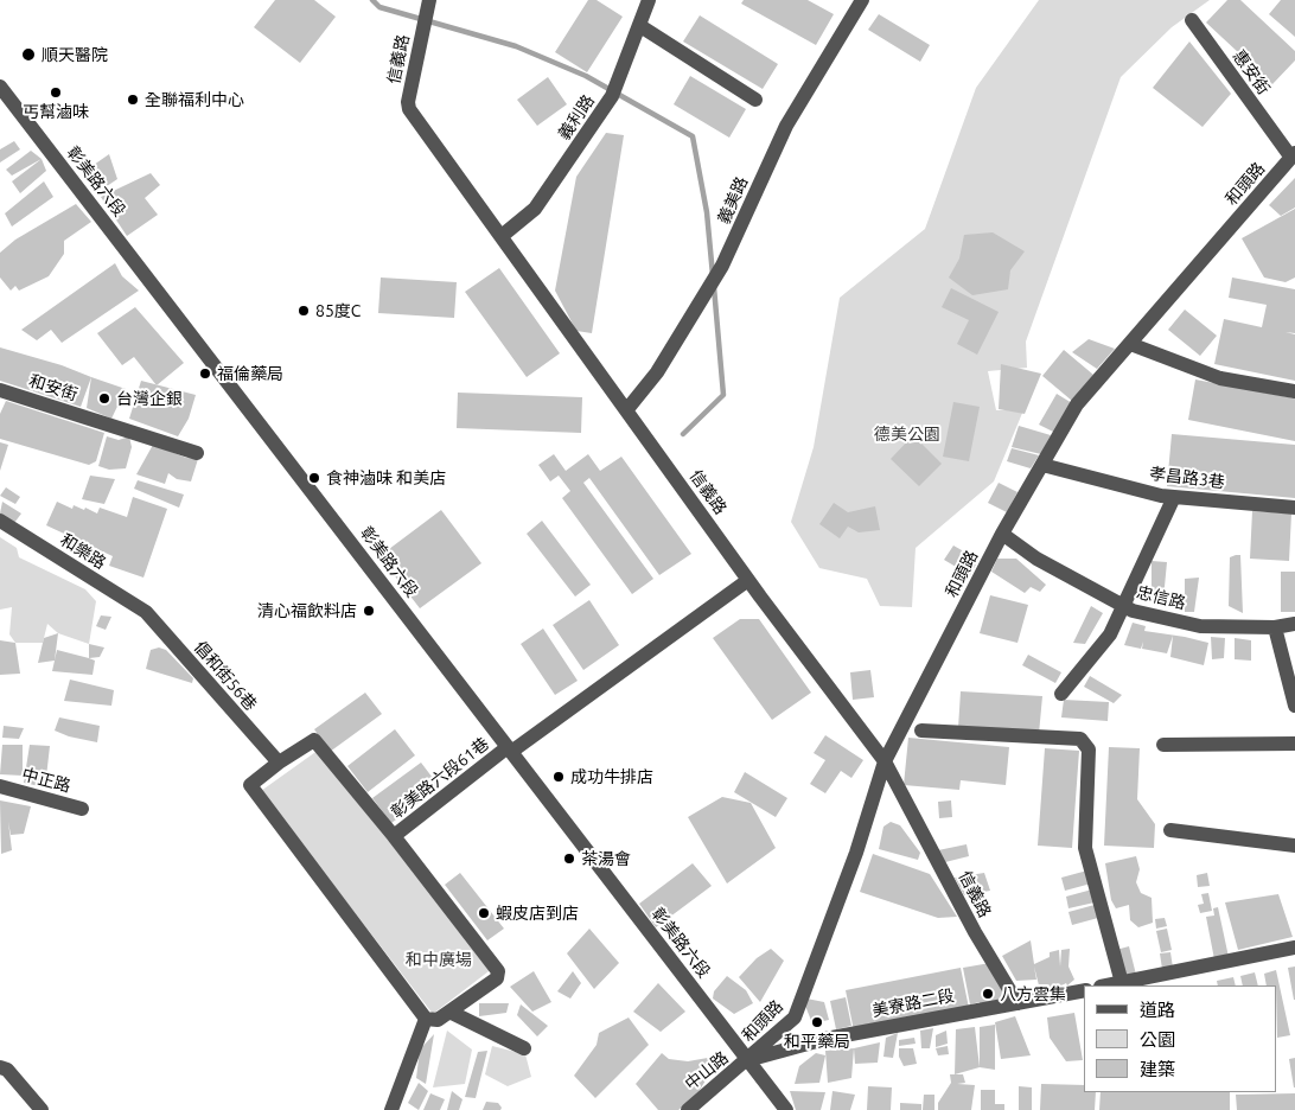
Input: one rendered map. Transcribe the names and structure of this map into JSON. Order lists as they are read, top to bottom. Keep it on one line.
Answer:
{"streets":{"street":["信義路","惠安街","義利路","彰美路六段","和頭路","義美路","和安街","孝昌路3巷","和樂路","忠信路","倡和街56巷","彰美路六段61巷","中正路","美寮路二段","中山路"]},"crossings":[["信義路","義利路"],["信義路","和頭路"],["信義路","義美路"],["信義路","彰美路六段61巷"],["信義路","美寮路二段"],["惠安街","和頭路"],["彰美路六段","和頭路"],["彰美路六段","彰美路六段61巷"],["彰美路六段","美寮路二段"],["彰美路六段","中山路"],["和頭路","孝昌路3巷"],["和頭路","忠信路"],["和頭路","美寮路二段"],["和頭路","中山路"],["和樂路","倡和街56巷"],["美寮路二段","中山路"]],"parks":["德美公園","和中廣場"],"places":["順天醫院","丐幫滷味","全聯福利中心","85度C","福倫藥局","台灣企銀","食神滷味 和美店","清心福飲料店","成功牛排店","茶湯會","蝦皮店到店","八方雲集","和平藥局"],"legend":["道路","公園","建築"]}
